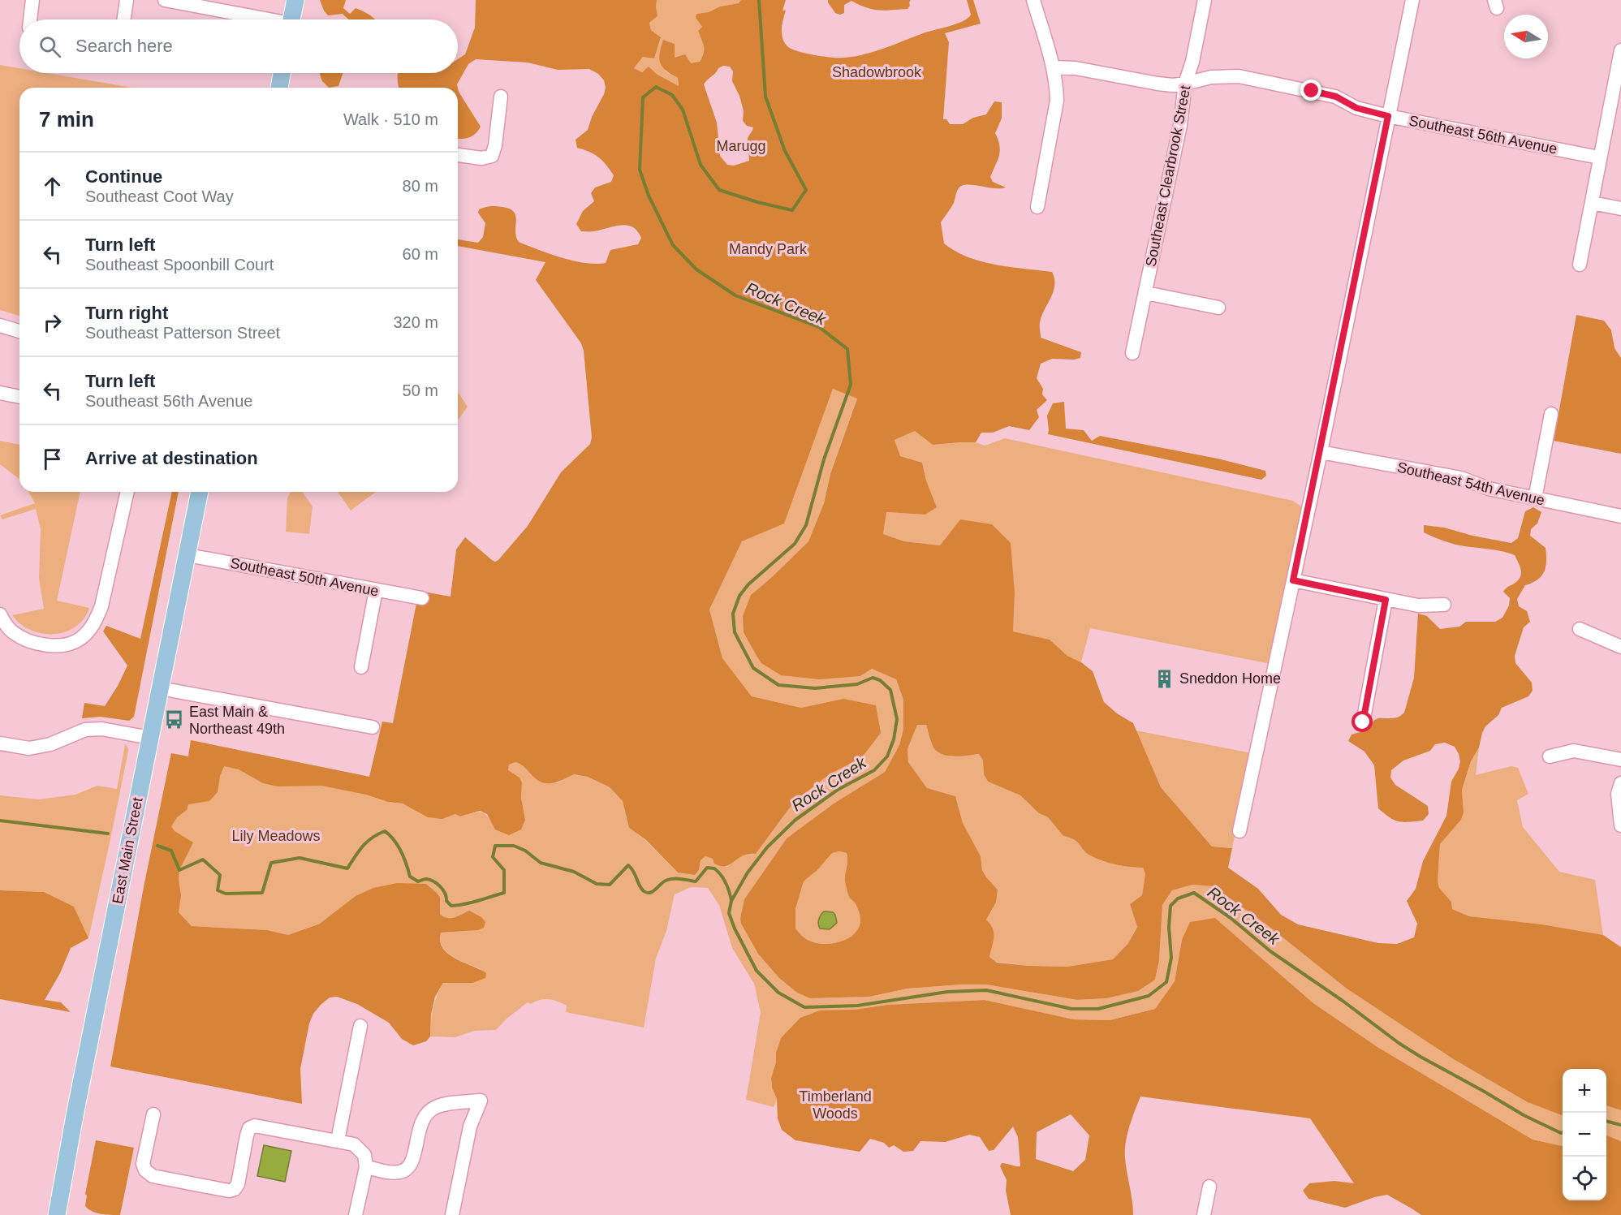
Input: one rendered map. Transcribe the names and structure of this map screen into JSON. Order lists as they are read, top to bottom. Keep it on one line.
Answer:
{"streets":{"main road":["East Main Street"],"street":["Southeast 56th Avenue","Southeast Clearbrook Street","Southeast 54th Avenue","Southeast 50th Avenue"]},"crossings":[["Southeast 56th Avenue","Southeast Clearbrook Street"],["Southeast 50th Avenue","East Main Street"]],"water":["Rock Creek"],"parks":["Shadowbrook","Marugg","Mandy Park","Lily Meadows","Timberland Woods"],"places":{"building":["Sneddon Home"],"bus stop":["East Main & Northeast 49th"]},"north":"left","page":{"search":"Search here","heading":["7 min","Walk · 510 m"],"list":[["Continue","Southeast Coot Way","80 m"],["Turn left","Southeast Spoonbill Court","60 m"],["Turn right","Southeast Patterson Street","320 m"],["Turn left","Southeast 56th Avenue","50 m"],"Arrive at destination"],"map_buttons":["+","−"]}}
